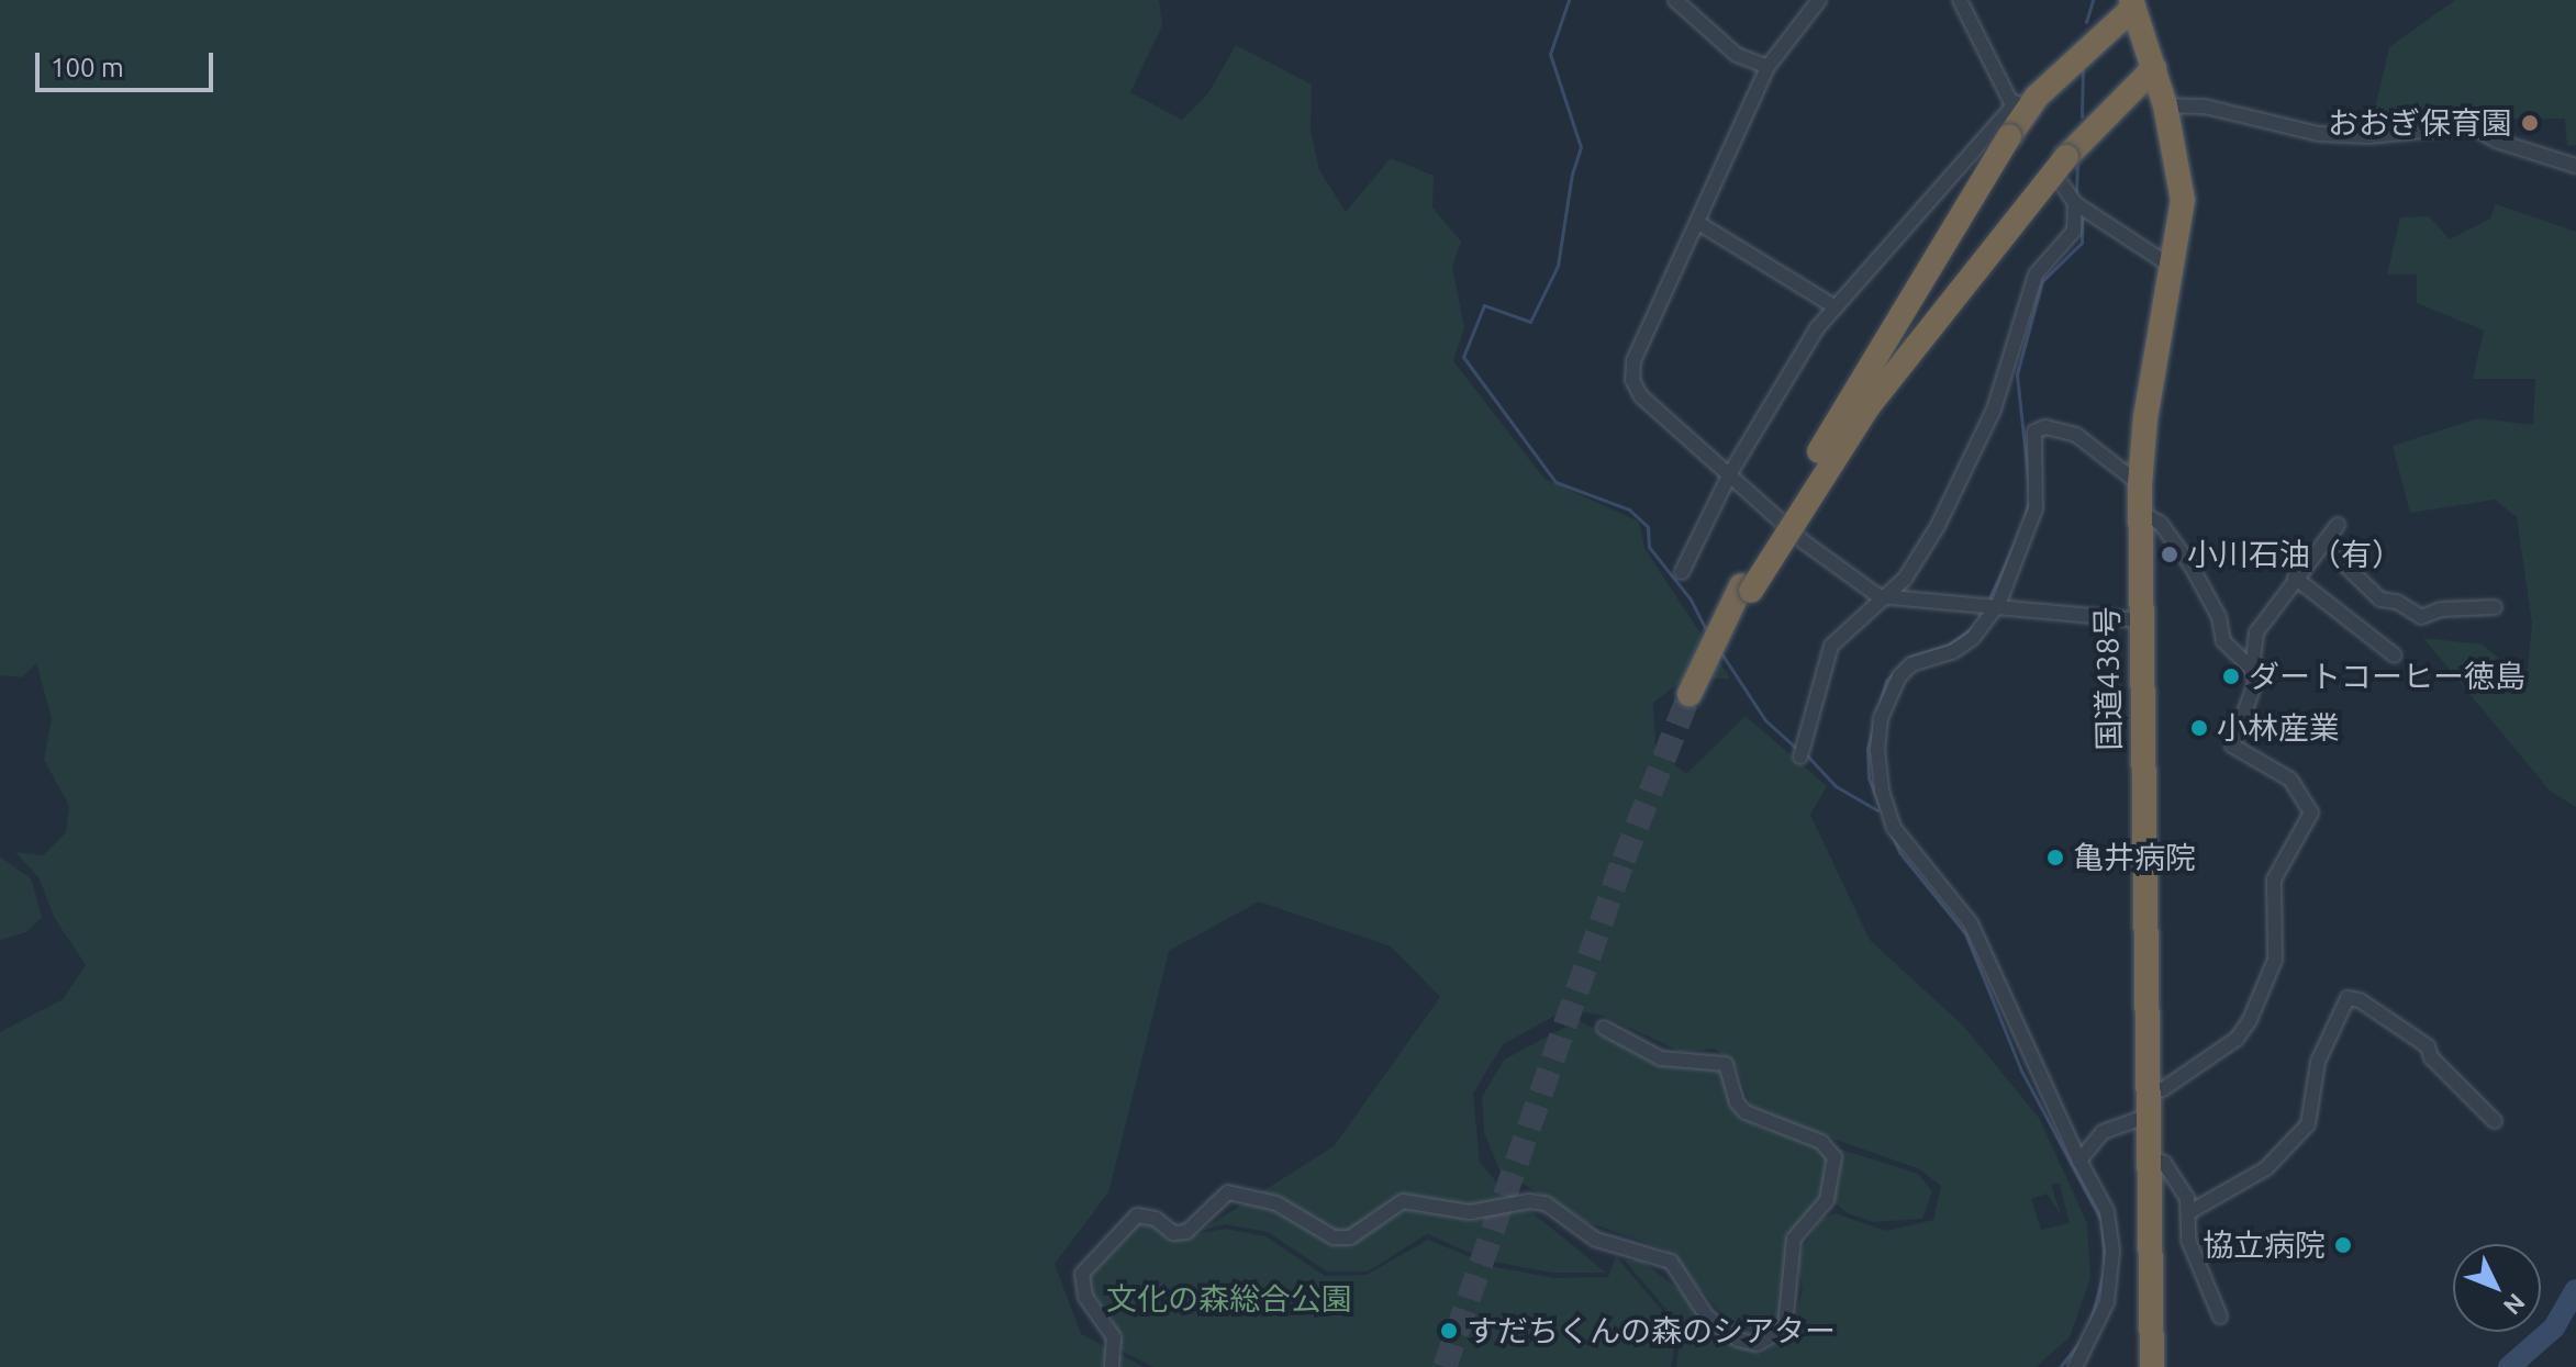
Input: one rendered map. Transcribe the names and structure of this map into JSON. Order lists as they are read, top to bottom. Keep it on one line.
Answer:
{"streets":{"highway":["国道438号"]},"parks":["文化の森総合公園"],"places":["おおぎ保育園","小川石油（有）","ダートコーヒー徳島","小林産業","亀井病院","協立病院","すだちくんの森のシアター"],"scale_bar":"100 m","north":"bottom right"}
